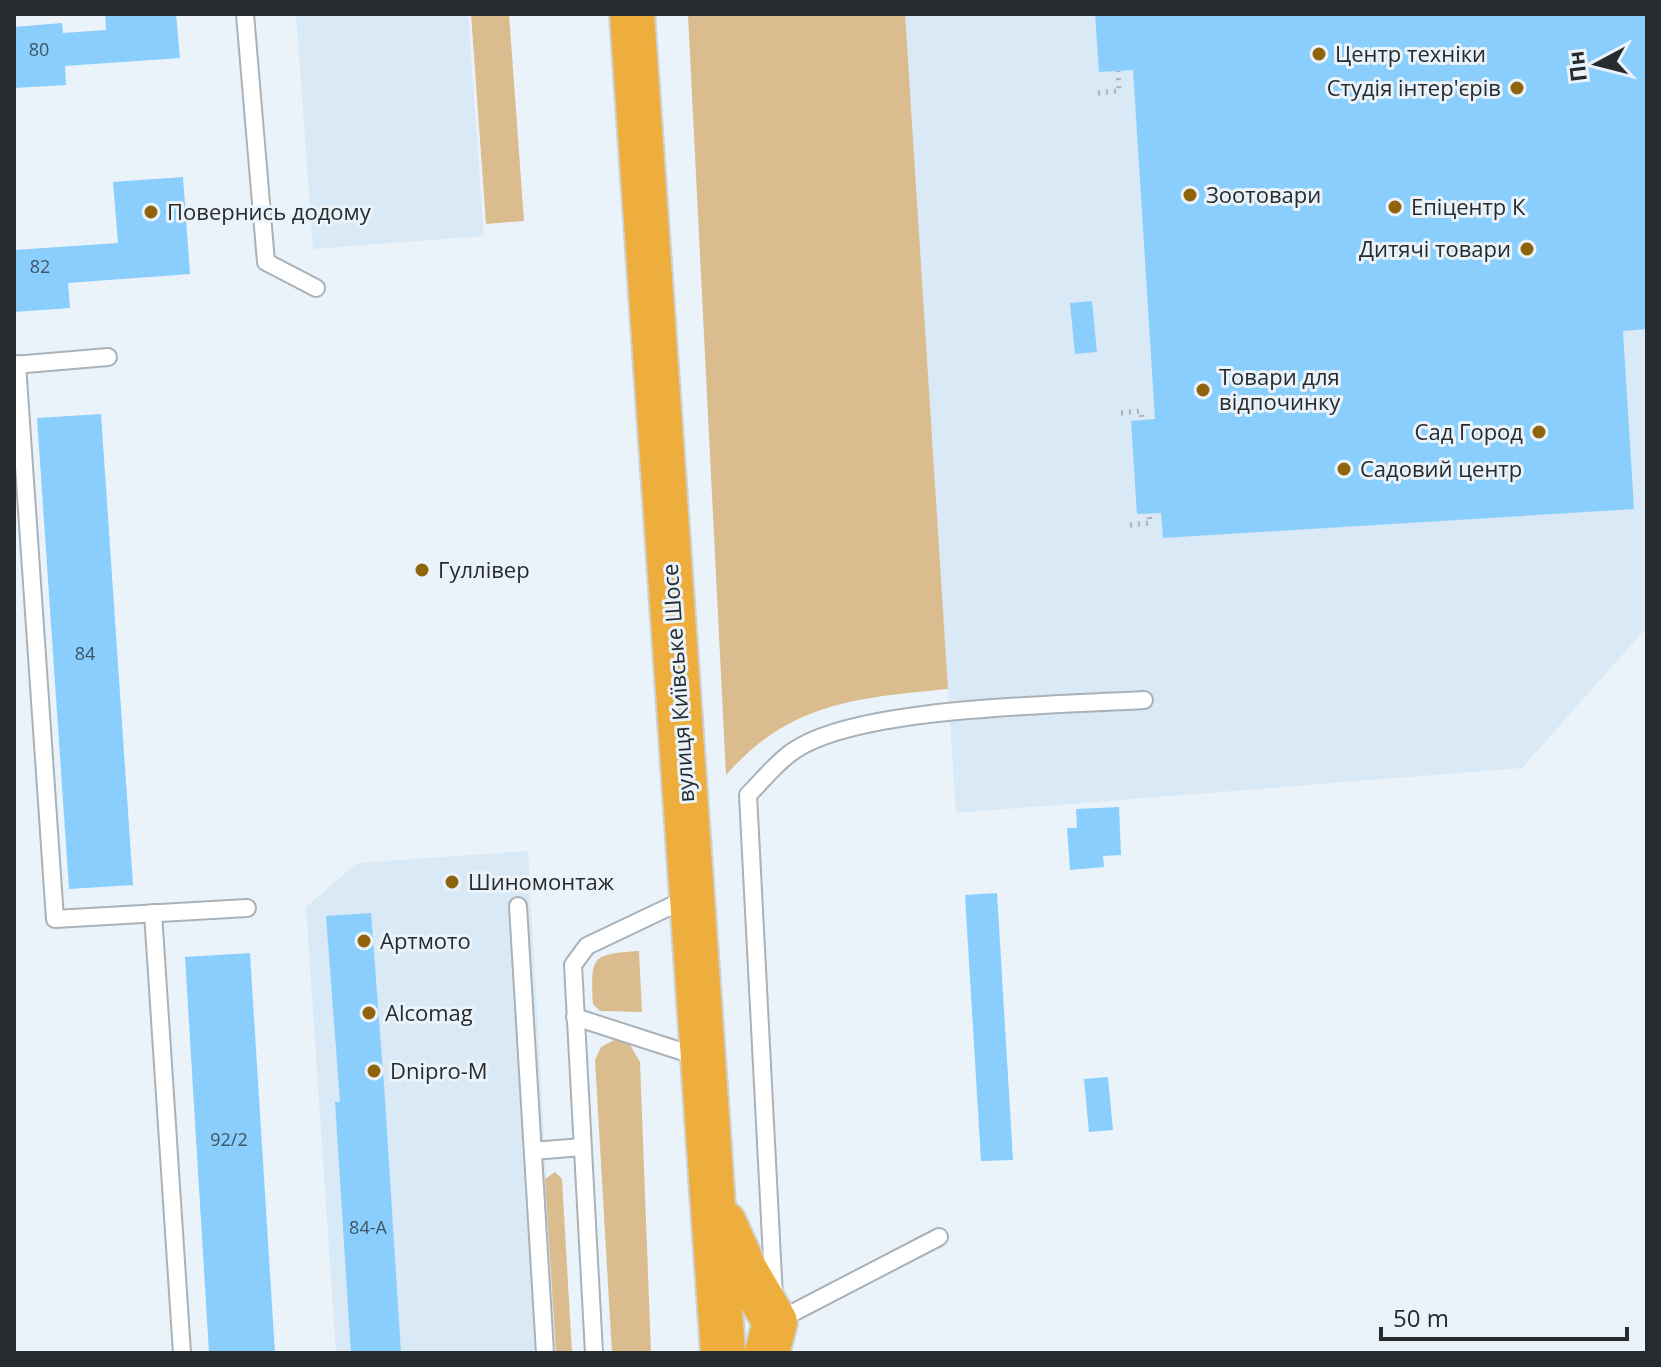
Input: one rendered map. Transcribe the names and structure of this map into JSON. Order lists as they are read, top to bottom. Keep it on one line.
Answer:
{"streets":{"highway":["вулиця Київське Шосе"]},"places":["Центр техніки","Студія інтер'єрів","Зоотовари","Епіцентр К","Повернись додому","Дитячі товари","Товари для відпочинку","Сад Город","Садовий центр","Гуллівер","Шиномонтаж","Артмото","Alcomag","Dnipro-M"],"house_numbers":["80","82","84","92/2","84-А"],"scale_bar":"50 m","north":"left"}
